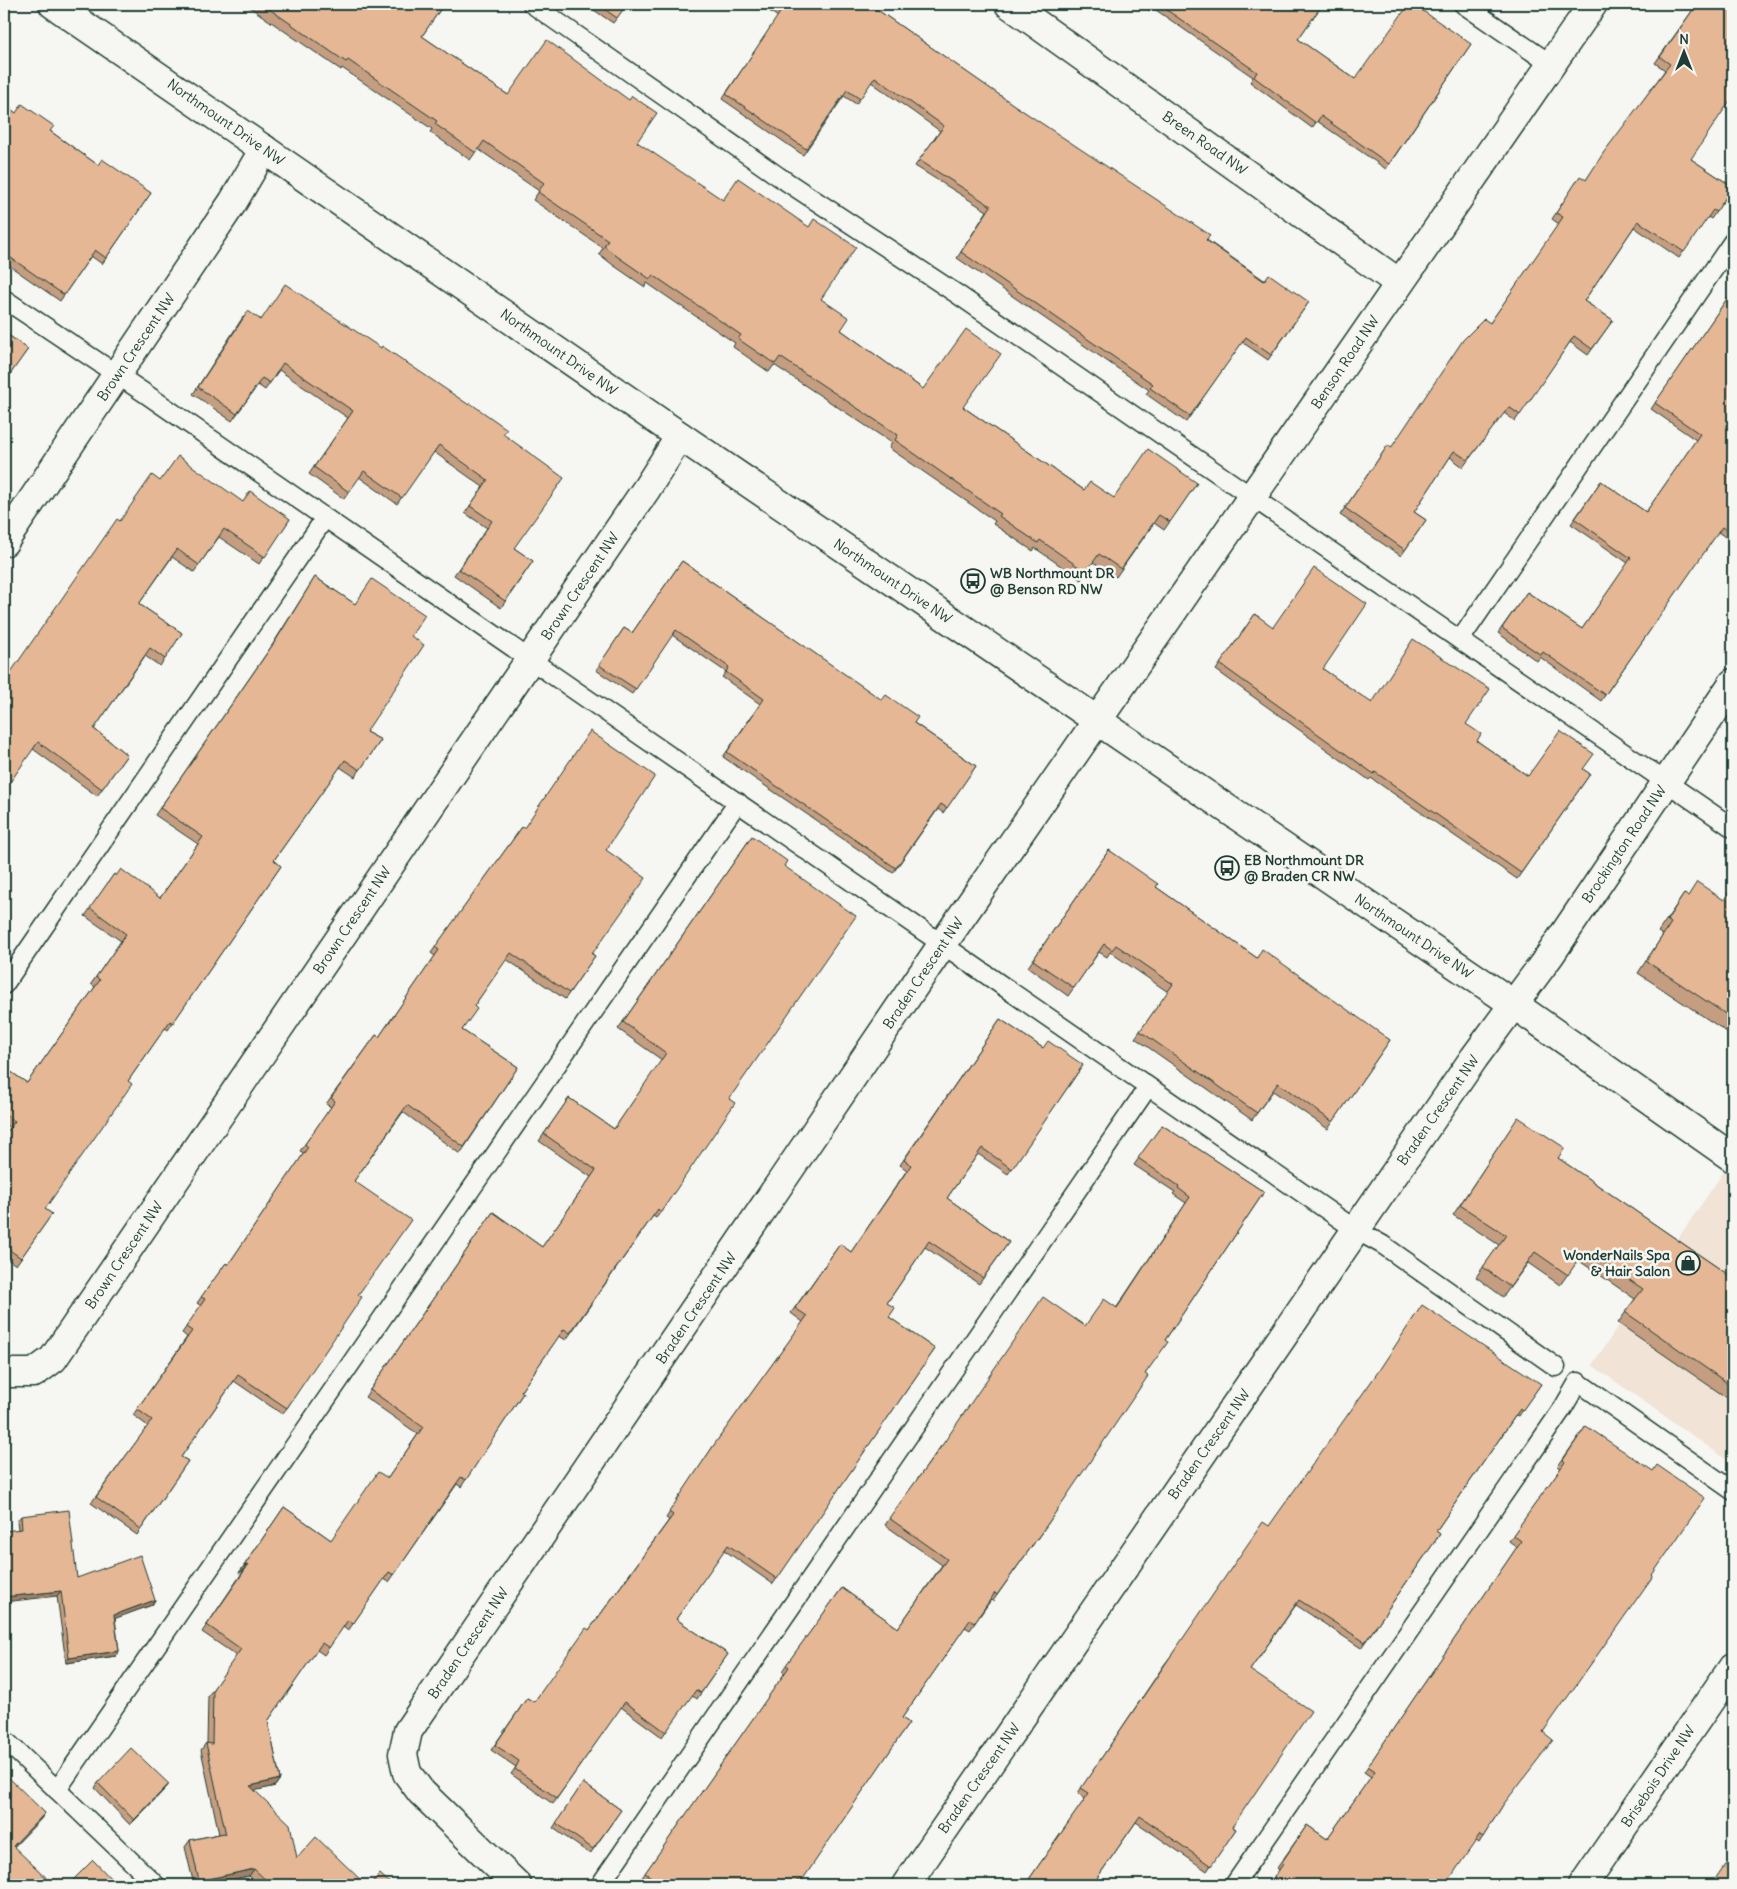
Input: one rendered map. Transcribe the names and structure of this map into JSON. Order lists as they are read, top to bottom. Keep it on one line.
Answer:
{"streets":{"street":["Northmount Drive NW","Breen Road NW","Brown Crescent NW","Benson Road NW","Brockington Road NW","Braden Crescent NW","Brisebois Drive NW"]},"crossings":[["Northmount Drive NW","Brown Crescent NW"],["Northmount Drive NW","Benson Road NW"],["Northmount Drive NW","Brockington Road NW"],["Northmount Drive NW","Braden Crescent NW"],["Breen Road NW","Benson Road NW"],["Benson Road NW","Braden Crescent NW"],["Brockington Road NW","Braden Crescent NW"]],"places":{"bus stop":["WB Northmount DR @ Benson RD NW","EB Northmount DR @ Braden CR NW"],"shop":["WonderNails Spa & Hair Salon"]},"north":"top"}
